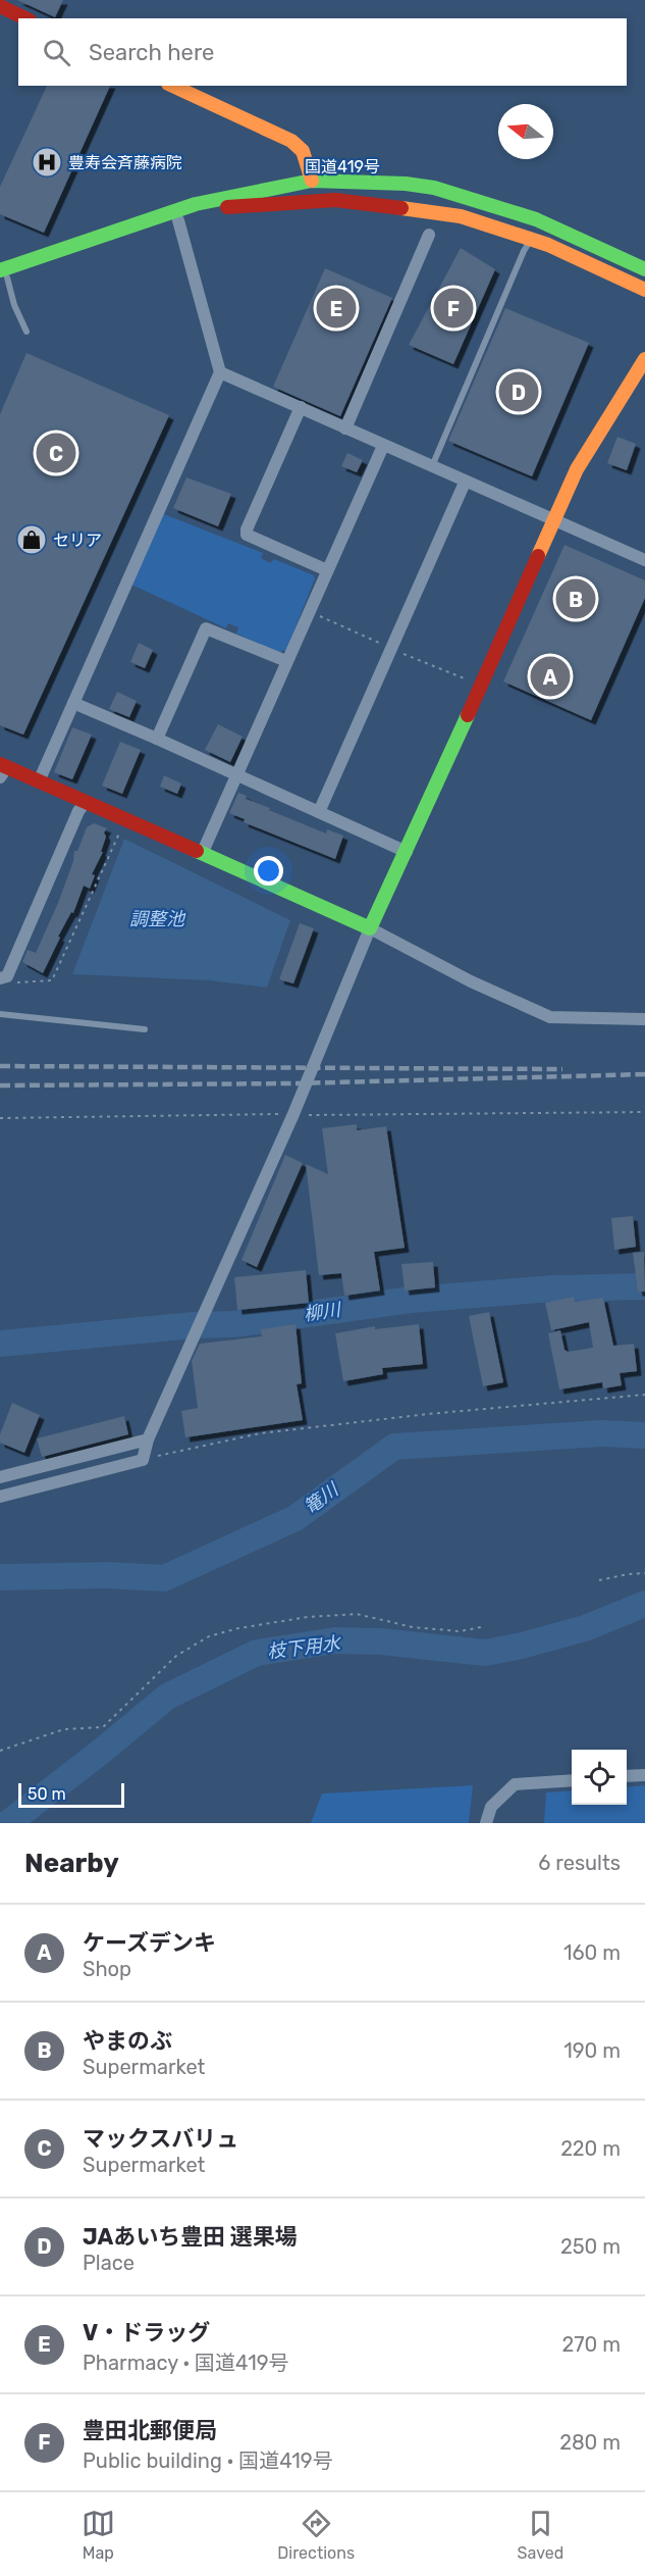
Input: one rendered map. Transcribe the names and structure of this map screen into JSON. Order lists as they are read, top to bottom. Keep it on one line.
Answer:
{"streets":{"main road":["国道419号"]},"water":["調整池","柳川","篭川","枝下用水"],"places":{"hospital":["豊寿会斉藤病院"],"shop":["セリア"]},"scale_bar":"50 m","north":"left","page":{"search":"Search here","pins":["E","F","D","C","B","A"],"scale":"50 m","heading":["Nearby","6 results"],"list":[{"mark":"A","name":"ケーズデンキ","note":"Shop","value":"160 m"},{"mark":"B","name":"やまのぶ","note":"Supermarket","value":"190 m"},{"mark":"C","name":"マックスバリュ","note":"Supermarket","value":"220 m"},{"mark":"D","name":"JAあいち豊田 選果場","note":"Place","value":"250 m"},{"mark":"E","name":"V・ドラッグ","note":"Pharmacy · 国道419号","value":"270 m"},{"mark":"F","name":"豊田北郵便局","note":"Public building · 国道419号","value":"280 m"}],"nav":["Map","Directions","Saved"]}}
